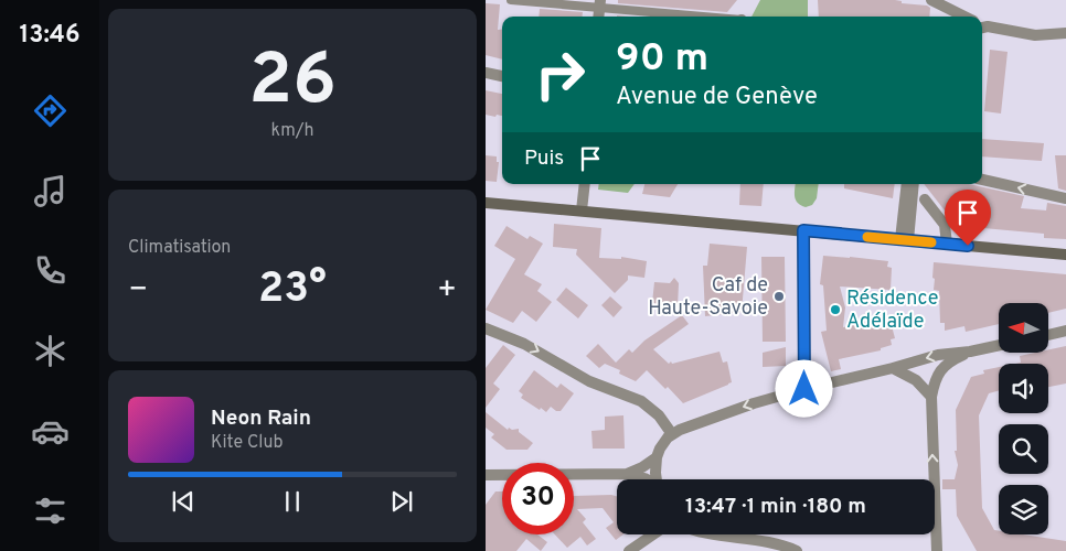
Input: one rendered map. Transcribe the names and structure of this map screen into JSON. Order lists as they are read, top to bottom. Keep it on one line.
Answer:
{"places":["Caf de Haute-Savoie","Résidence Adélaïde"],"north":"left","page":{"tabs":"13:46","tile":[["26","km/h"],"Climatisation"],"turn":["90 m","Avenue de Genève"],"then":"Puis","heat":["−","23°","+"],"song":["Neon Rain","Kite Club"],"limit":"30","trip":"13:47 · 1 min · 180 m"}}
